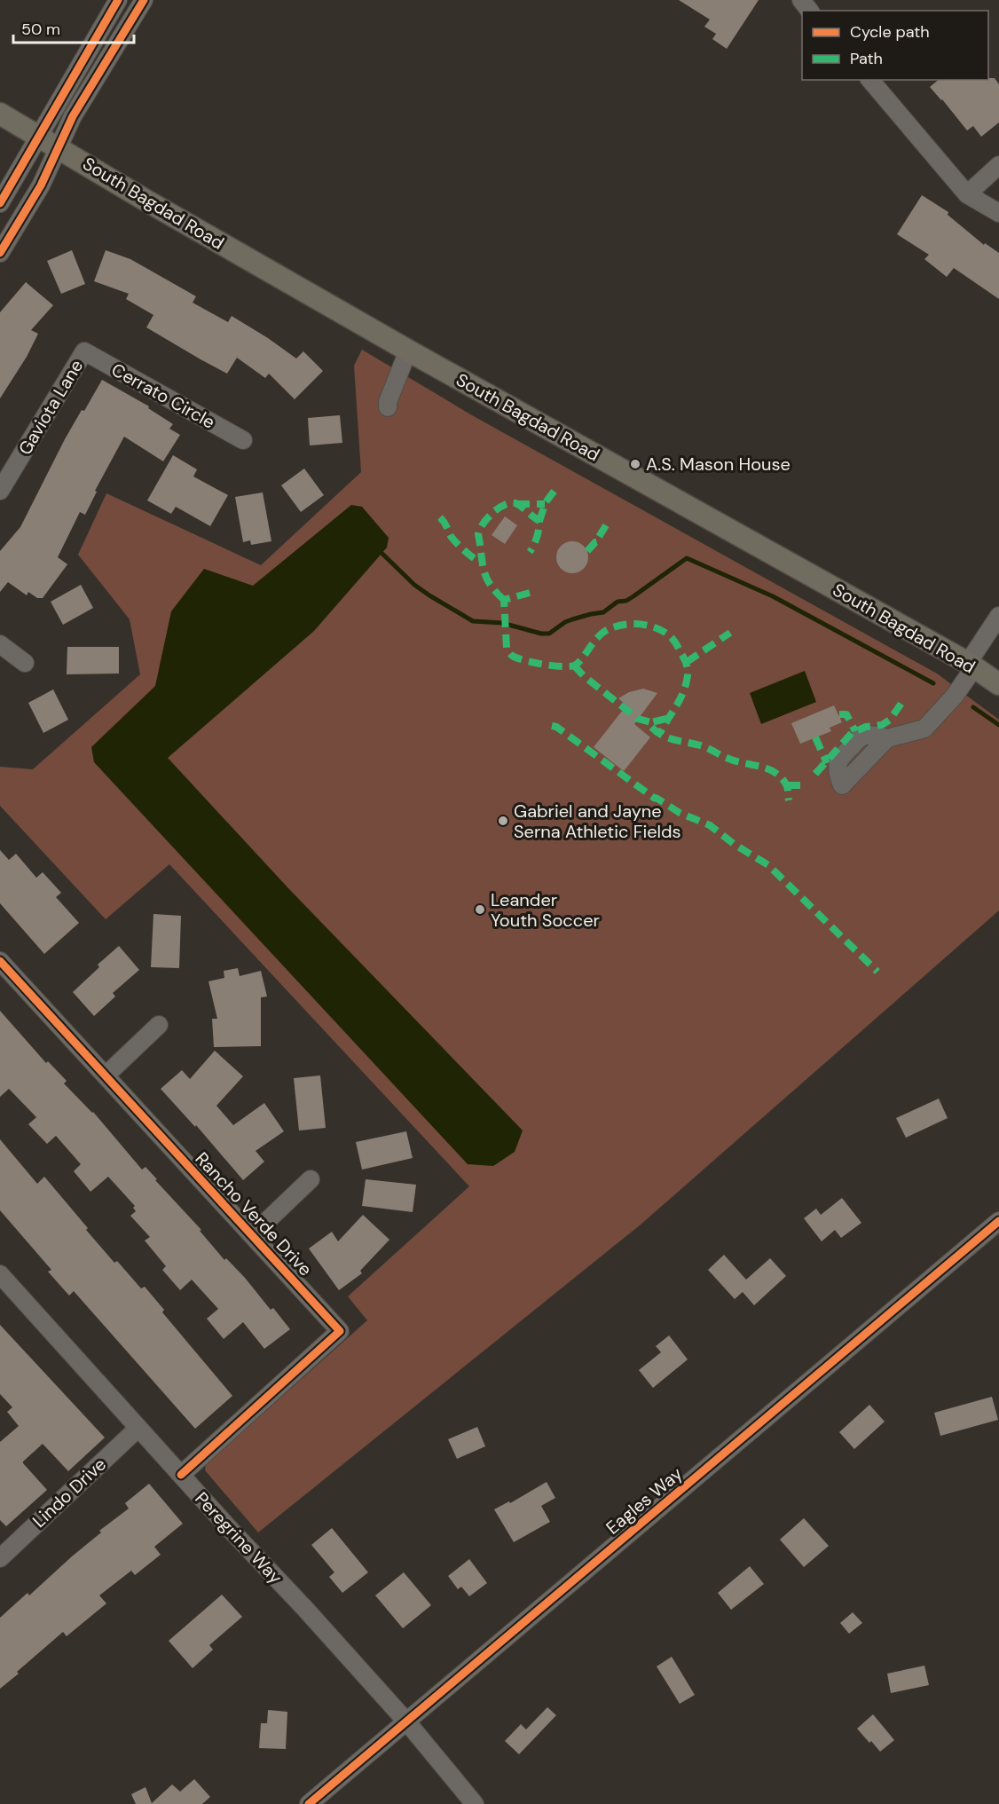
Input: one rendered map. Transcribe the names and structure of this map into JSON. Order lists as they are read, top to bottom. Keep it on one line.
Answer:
{"streets":{"main road":["South Bagdad Road"],"street":["Cerrato Circle","Gaviota Lane","Rancho Verde Drive","Lindo Drive","Eagles Way","Peregrine Way"]},"crossings":[["Cerrato Circle","Gaviota Lane"],["Rancho Verde Drive","Peregrine Way"],["Lindo Drive","Peregrine Way"],["Eagles Way","Peregrine Way"]],"places":["A.S. Mason House","Gabriel and Jayne Serna Athletic Fields","Leander Youth Soccer"],"legend":["Cycle path","Path"],"scale_bar":"50 m"}
